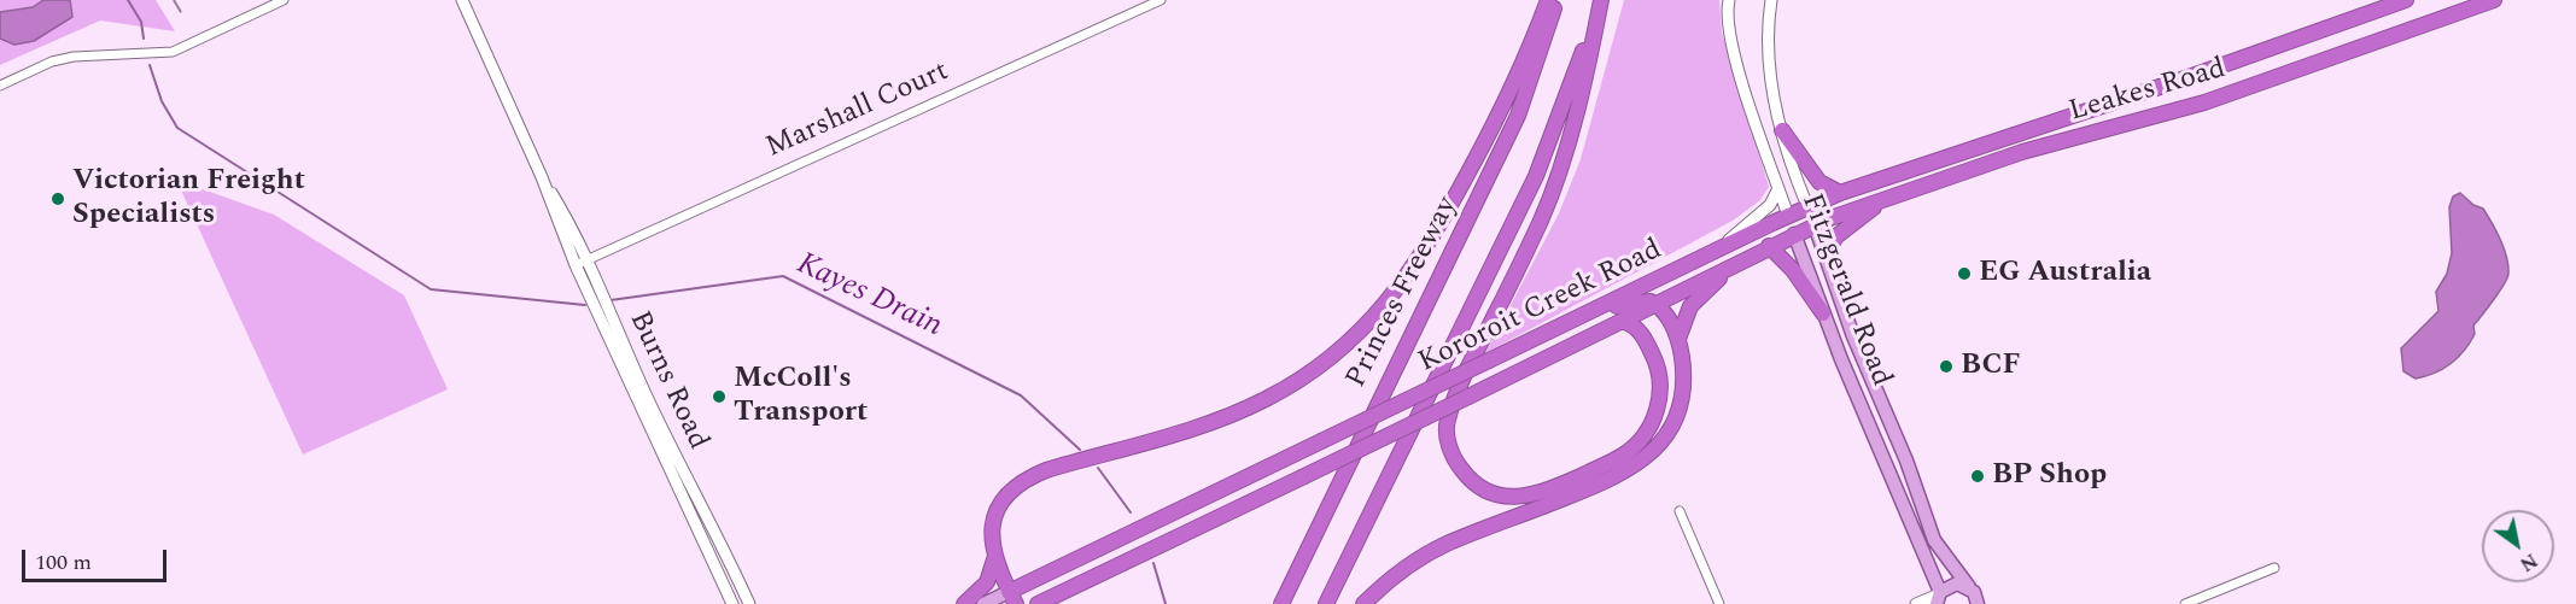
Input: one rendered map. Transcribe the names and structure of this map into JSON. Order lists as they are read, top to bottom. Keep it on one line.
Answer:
{"streets":{"highway":["Leakes Road","Fitzgerald Road","Princes Freeway","Kororoit Creek Road"],"street":["Marshall Court","Burns Road"]},"crossings":[["Leakes Road","Fitzgerald Road"],["Leakes Road","Kororoit Creek Road"],["Marshall Court","Burns Road"],["Fitzgerald Road","Kororoit Creek Road"]],"water":["Kayes Drain"],"places":["Victorian Freight Specialists","EG Australia","BCF","McColl's Transport","BP Shop"],"scale_bar":"100 m","north":"bottom right"}
